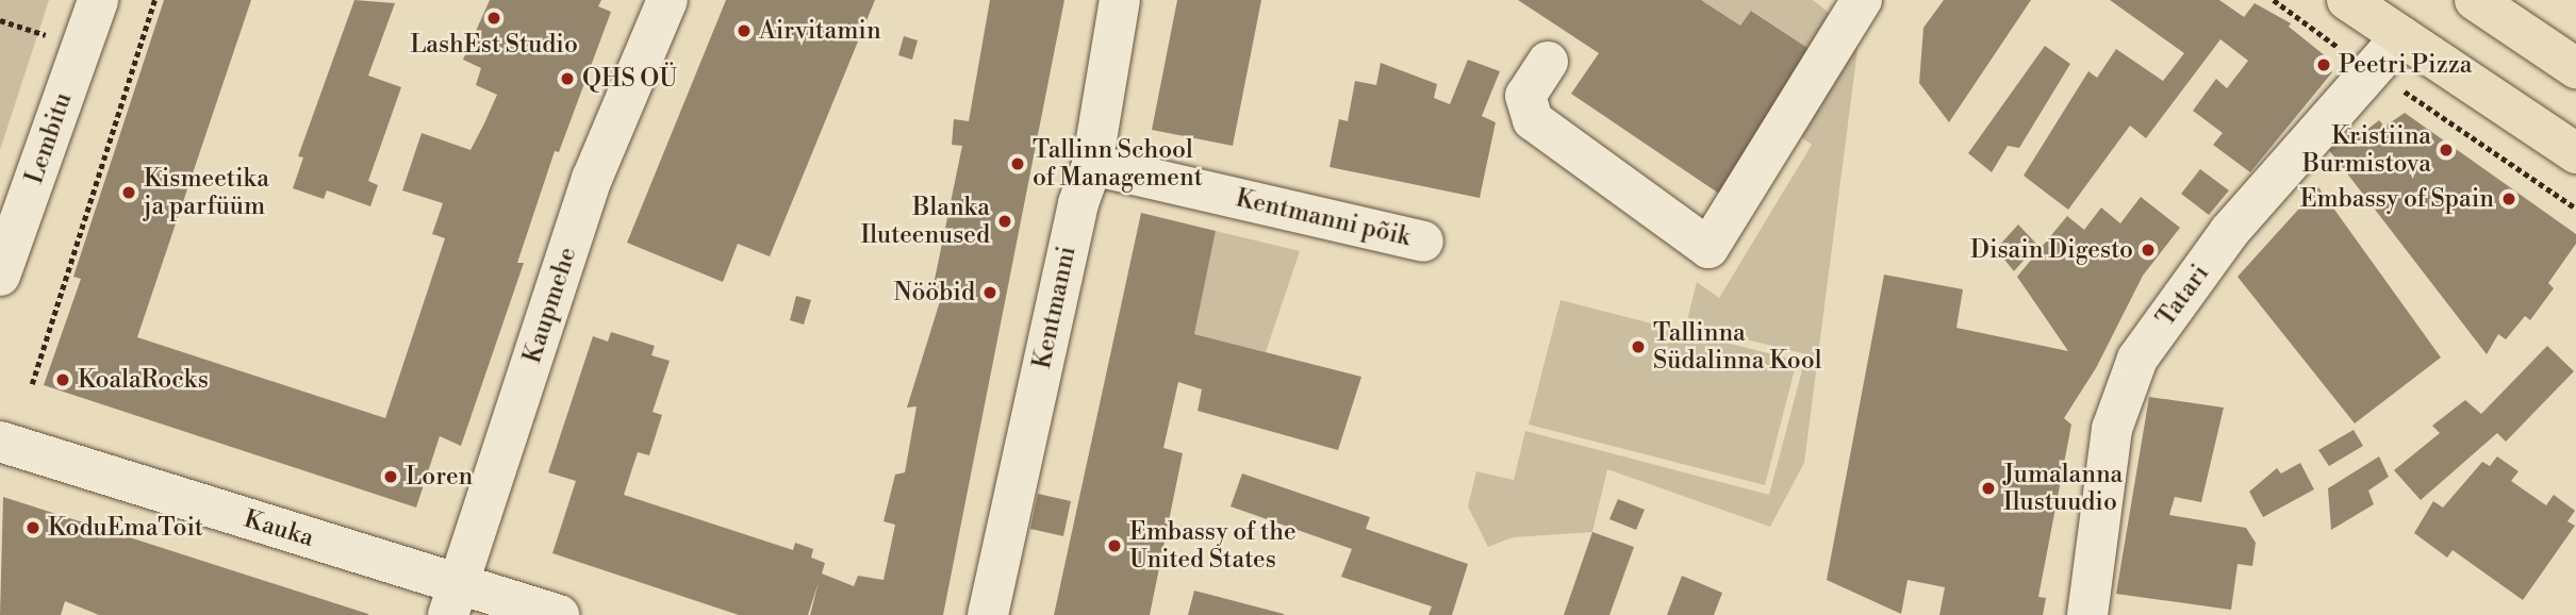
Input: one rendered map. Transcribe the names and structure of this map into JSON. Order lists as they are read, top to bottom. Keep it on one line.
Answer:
{"streets":{"street":["Lembitu","Kentmanni põik","Tatari","Kaupmehe","Kentmanni","Kauka"]},"crossings":[["Kentmanni põik","Kentmanni"],["Kaupmehe","Kauka"]],"places":["LashEst Studio","Airvitamin","Peetri Pizza","QHS OÜ","Kristiina Burmistova","Tallinn School of Management","Kismeetika ja parfüüm","Embassy of Spain","Blanka Iluteenused","Disain Digesto","Nööbid","Tallinna Südalinna Kool","KoalaRocks","Loren","Jumalanna Ilustuudio","KoduEmaToit","Embassy of the United States"]}
